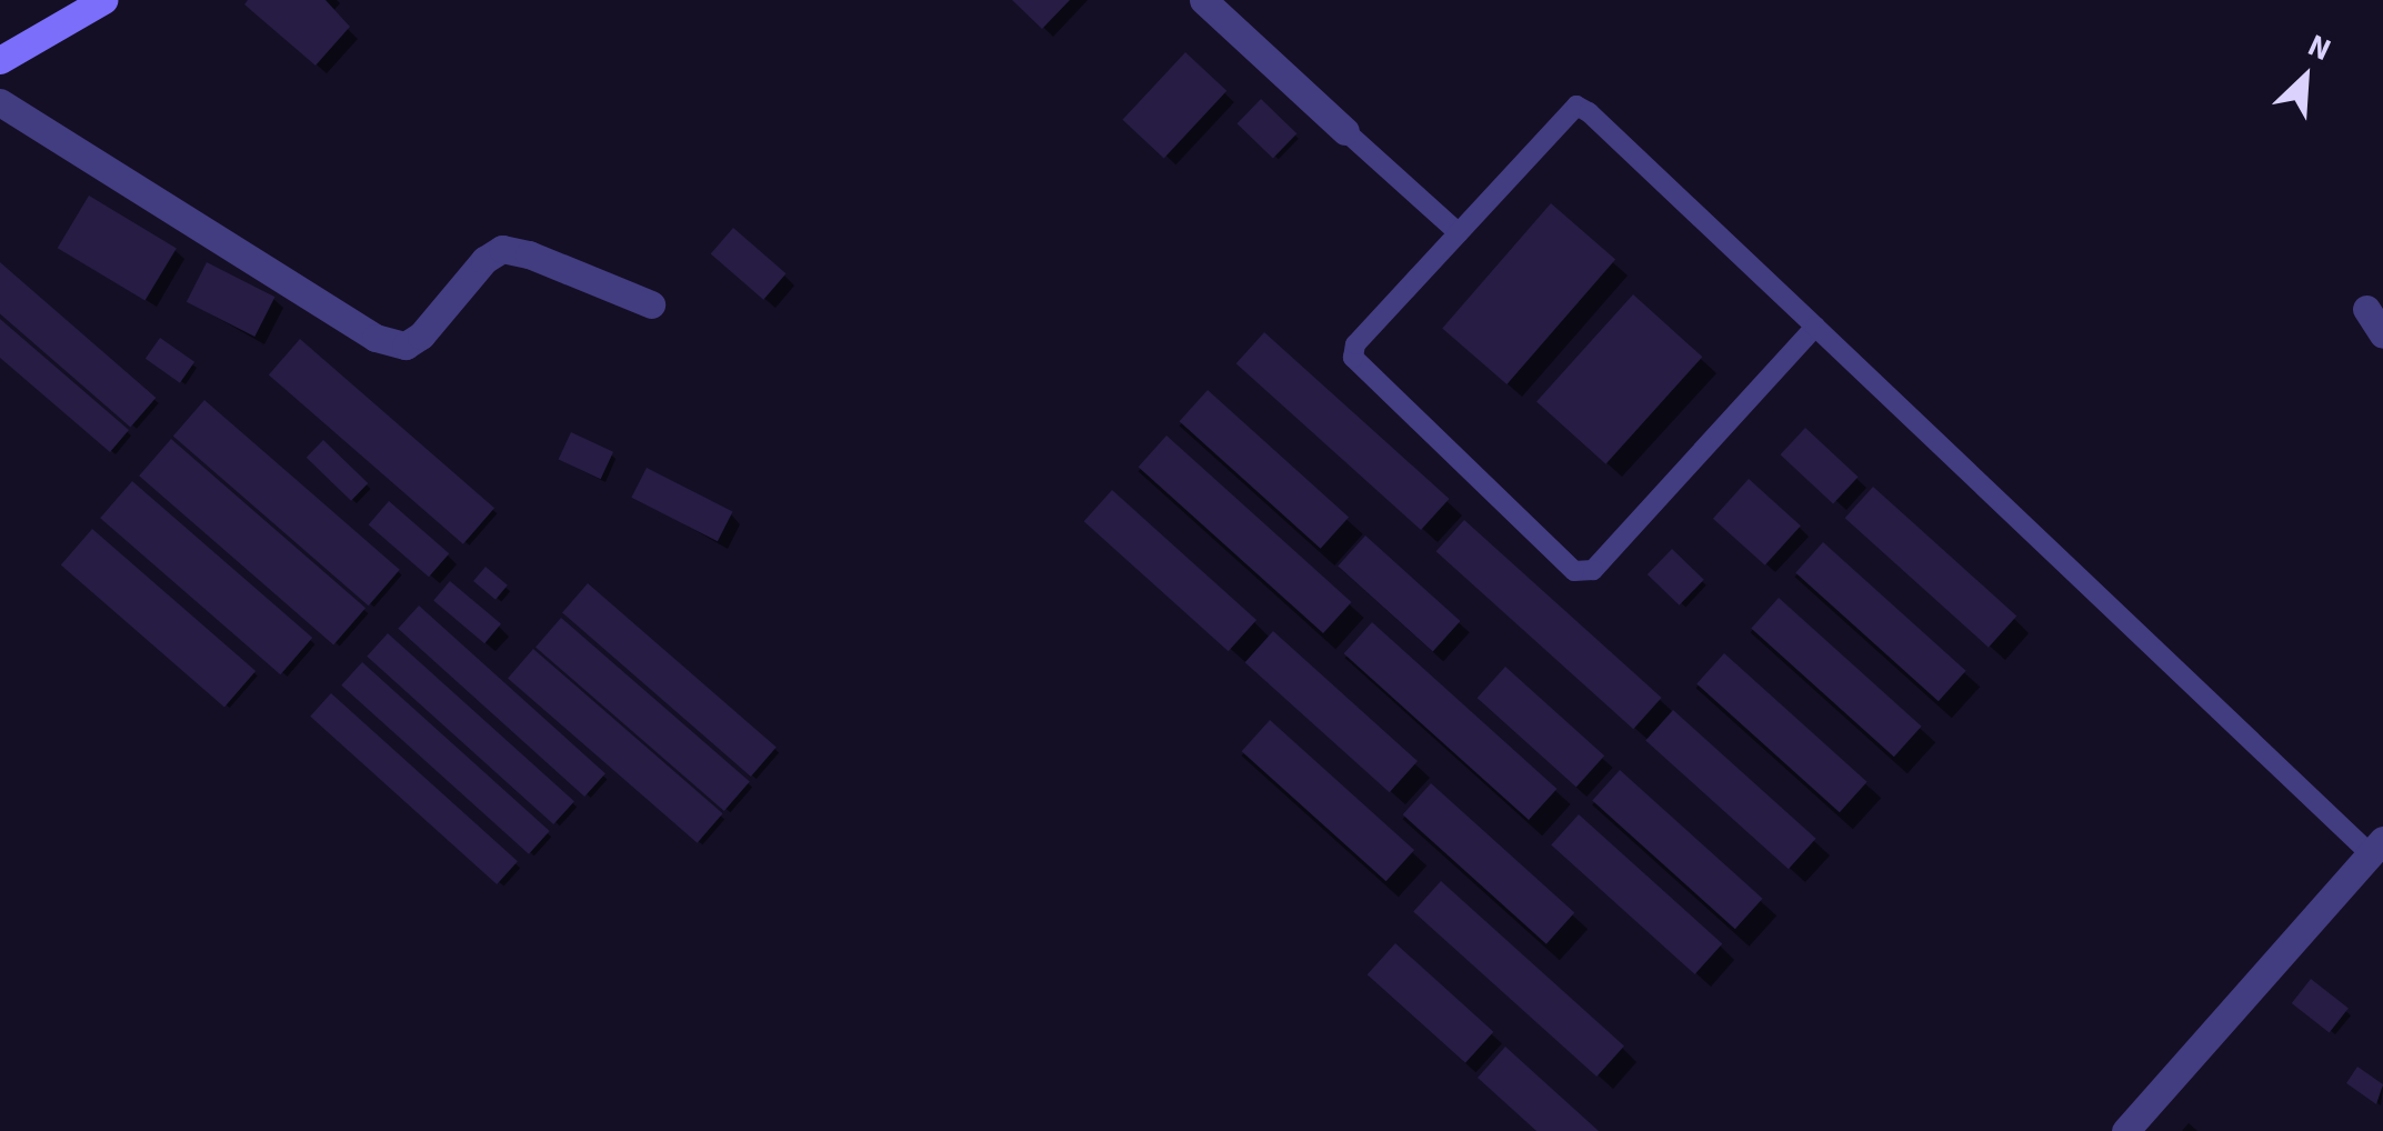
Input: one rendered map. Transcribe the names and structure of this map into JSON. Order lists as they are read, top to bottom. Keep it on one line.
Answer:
{"north":"top right"}
